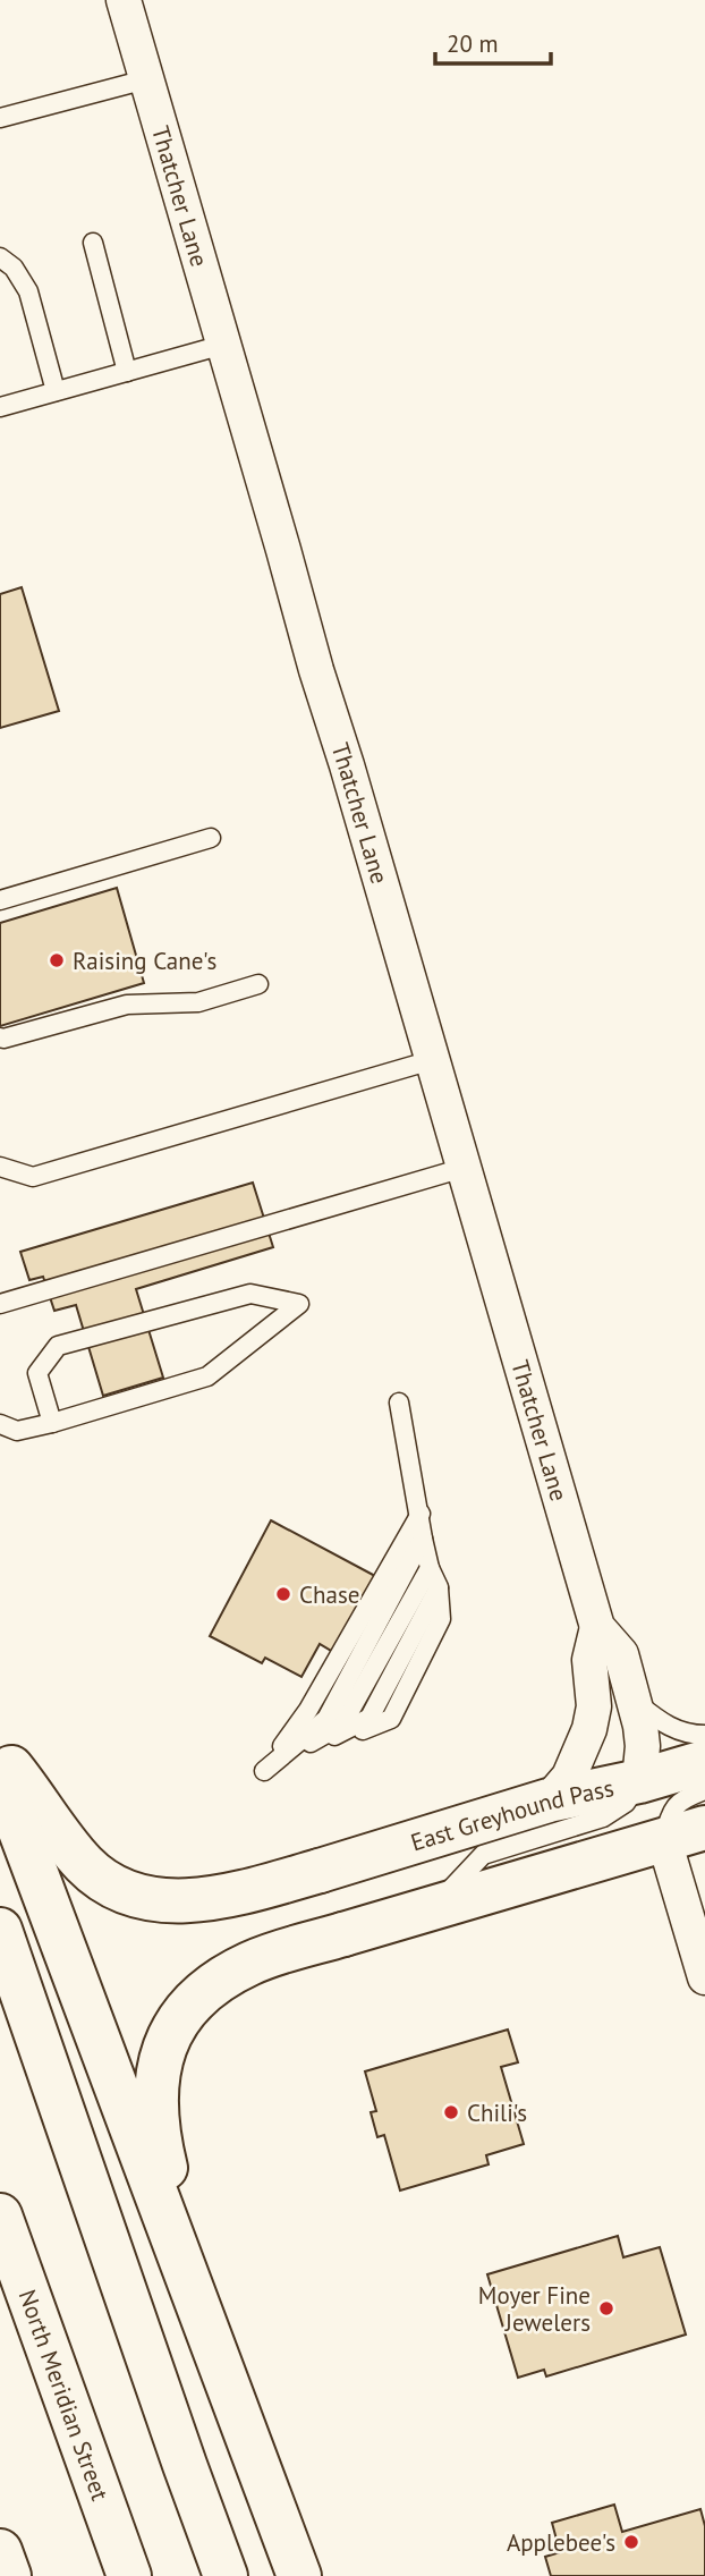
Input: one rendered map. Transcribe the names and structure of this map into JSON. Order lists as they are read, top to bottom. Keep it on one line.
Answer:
{"streets":{"main road":["East Greyhound Pass","North Meridian Street"],"street":["Thatcher Lane"]},"crossings":[["Thatcher Lane","East Greyhound Pass"]],"places":["Raising Cane's","Chase","Chili's","Moyer Fine Jewelers","Applebee's"],"scale_bar":"20 m"}
